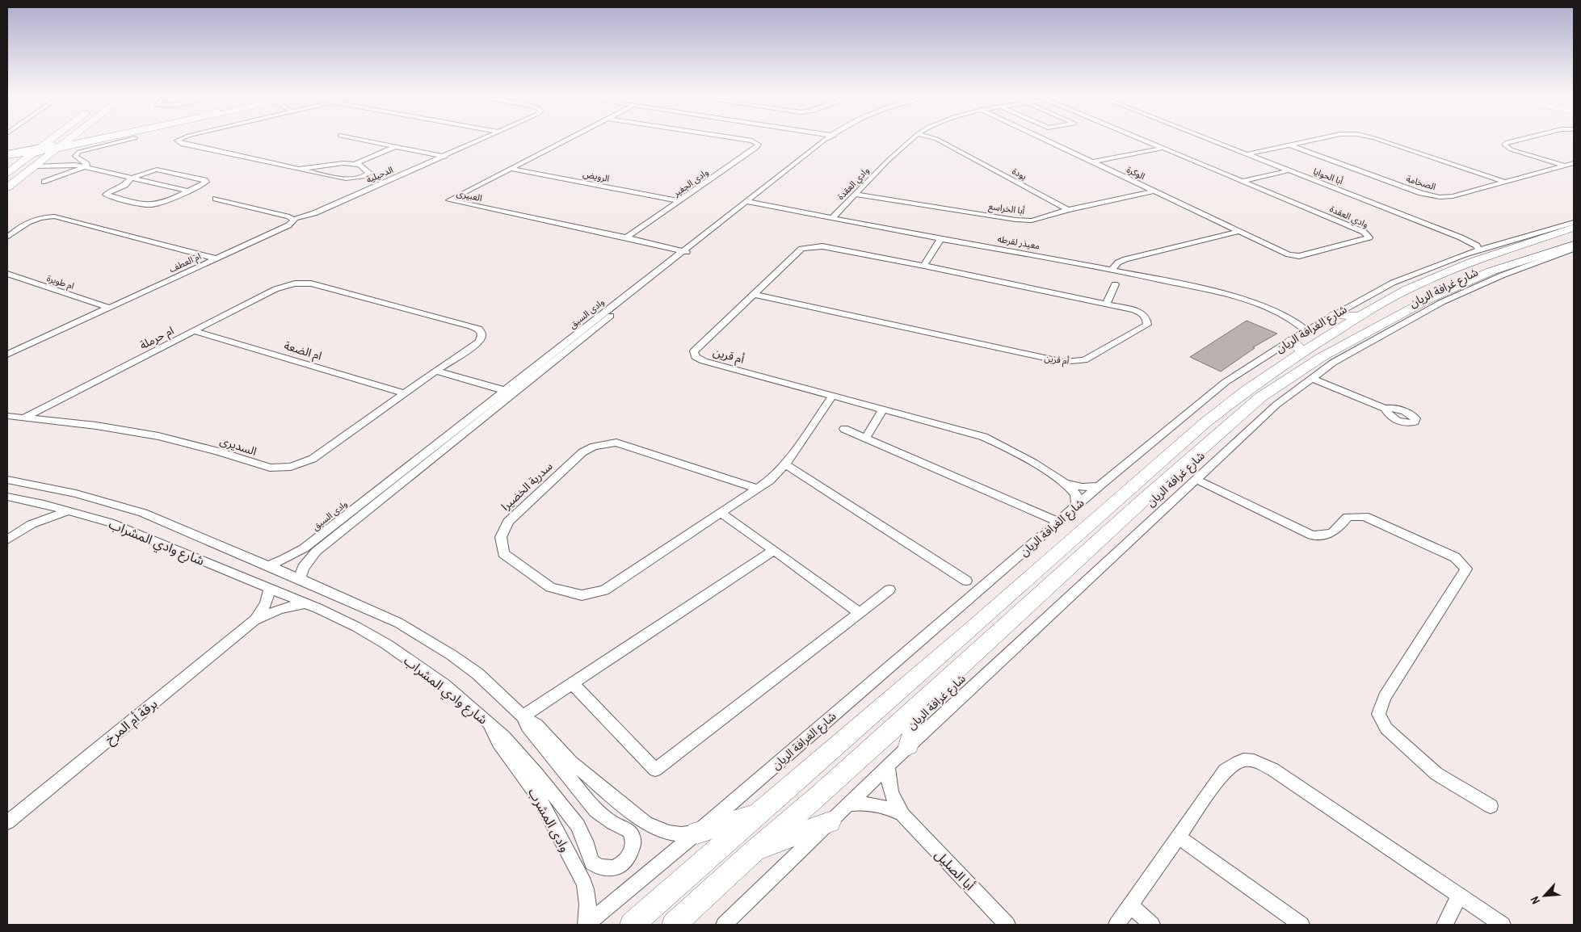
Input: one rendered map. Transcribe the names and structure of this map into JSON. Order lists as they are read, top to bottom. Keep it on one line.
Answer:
{"streets":{"main road":["شارع الغرافة الريان"],"street":["الوكرة","يودة","الدحيلية","الرويض","أبا الحوايا","وادى الجفير","الصخامة","وادي العقدة","العبيرى","أبا الخراسع","معيذر لقرطه","ام العطف","ام طويرة","شارع غرافة الريان","وادى السيق","ام حرملة","ام الضعة","أم قرين","السديرى","سدرية الخضيرا","شارع وادي المشراب","برقة أم المرخ","وادى المشرب","أبا الصليل"]},"crossings":[["الوكرة","وادي العقدة"],["الوكرة","أبا الخراسع"],["يودة","أبا الخراسع"],["الدحيلية","ام العطف"],["الرويض","وادى الجفير"],["الرويض","العبيرى"],["أبا الحوايا","شارع الغرافة الريان"],["وادى الجفير","العبيرى"],["وادي العقدة","أبا الخراسع"],["وادي العقدة","معيذر لقرطه"],["العبيرى","وادى السيق"],["معيذر لقرطه","وادى السيق"],["معيذر لقرطه","شارع الغرافة الريان"],["ام العطف","ام طويرة"],["شارع غرافة الريان","أبا الصليل"],["وادى السيق","شارع وادي المشراب"],["شارع الغرافة الريان","أم قرين"],["شارع الغرافة الريان","شارع وادي المشراب"],["شارع الغرافة الريان","وادى المشرب"],["ام حرملة","ام الضعة"],["ام حرملة","السديرى"],["ام الضعة","السديرى"],["أم قرين","سدرية الخضيرا"],["شارع وادي المشراب","برقة أم المرخ"],["شارع وادي المشراب","وادى المشرب"]],"north":"bottom left"}
